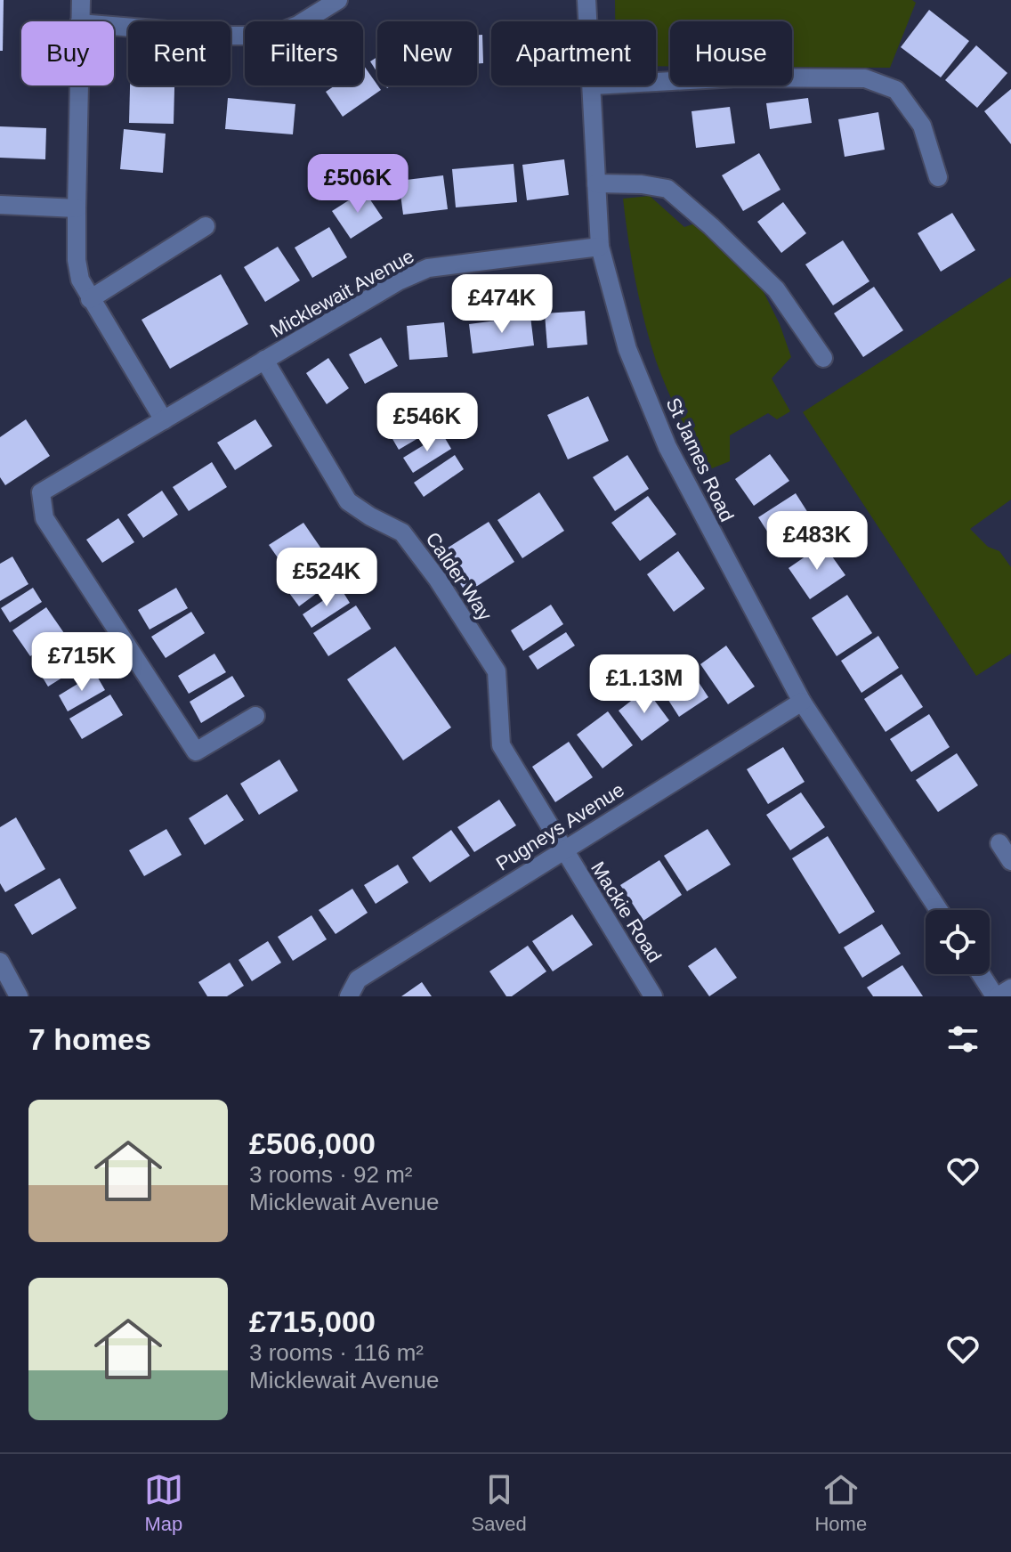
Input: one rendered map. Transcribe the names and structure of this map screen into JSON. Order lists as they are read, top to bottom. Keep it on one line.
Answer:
{"streets":{"street":["Micklewait Avenue","St James Road","Calder Way","Pugneys Avenue","Mackie Road"]},"crossings":[["Micklewait Avenue","St James Road"],["Micklewait Avenue","Calder Way"],["St James Road","Pugneys Avenue"],["Calder Way","Pugneys Avenue"],["Calder Way","Mackie Road"],["Pugneys Avenue","Mackie Road"]],"page":{"chip":["Buy","Rent","Filters","New","Apartment","House"],"price":["£506K","£474K","£546K","£483K","£524K","£715K","£1.13M"],"heading":"7 homes","list":[{"name":"£506,000","note":"3 rooms · 92 m² · Micklewait Avenue"},{"name":"£715,000","note":"3 rooms · 116 m² · Micklewait Avenue"}],"tabs":["Map","Saved","Home"]}}
